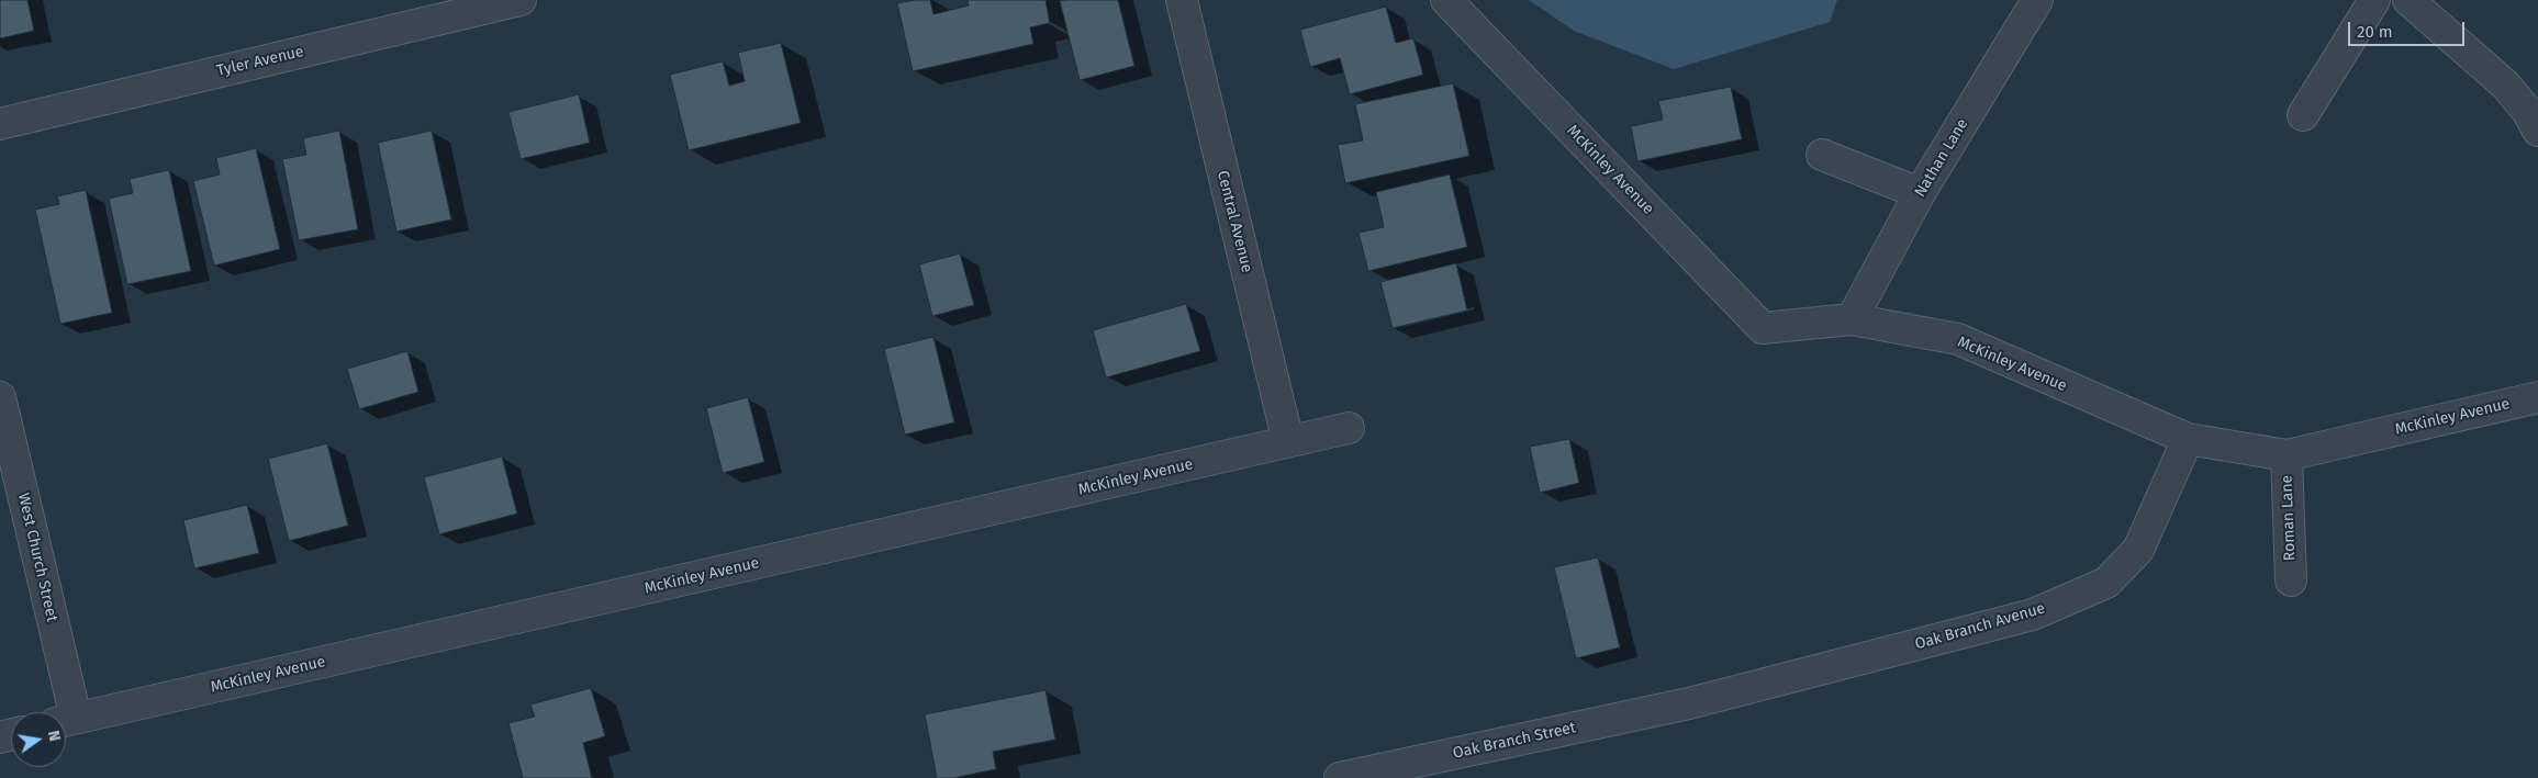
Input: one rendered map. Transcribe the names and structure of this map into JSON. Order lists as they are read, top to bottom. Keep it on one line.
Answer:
{"streets":{"street":["Tyler Avenue","Nathan Lane","McKinley Avenue","Central Avenue","Roman Lane","West Church Street","Oak Branch Avenue","Oak Branch Street"]},"crossings":[["Nathan Lane","McKinley Avenue"],["McKinley Avenue","Central Avenue"],["McKinley Avenue","Roman Lane"],["McKinley Avenue","Oak Branch Avenue"],["Oak Branch Avenue","Oak Branch Street"]],"scale_bar":"20 m","north":"right"}
